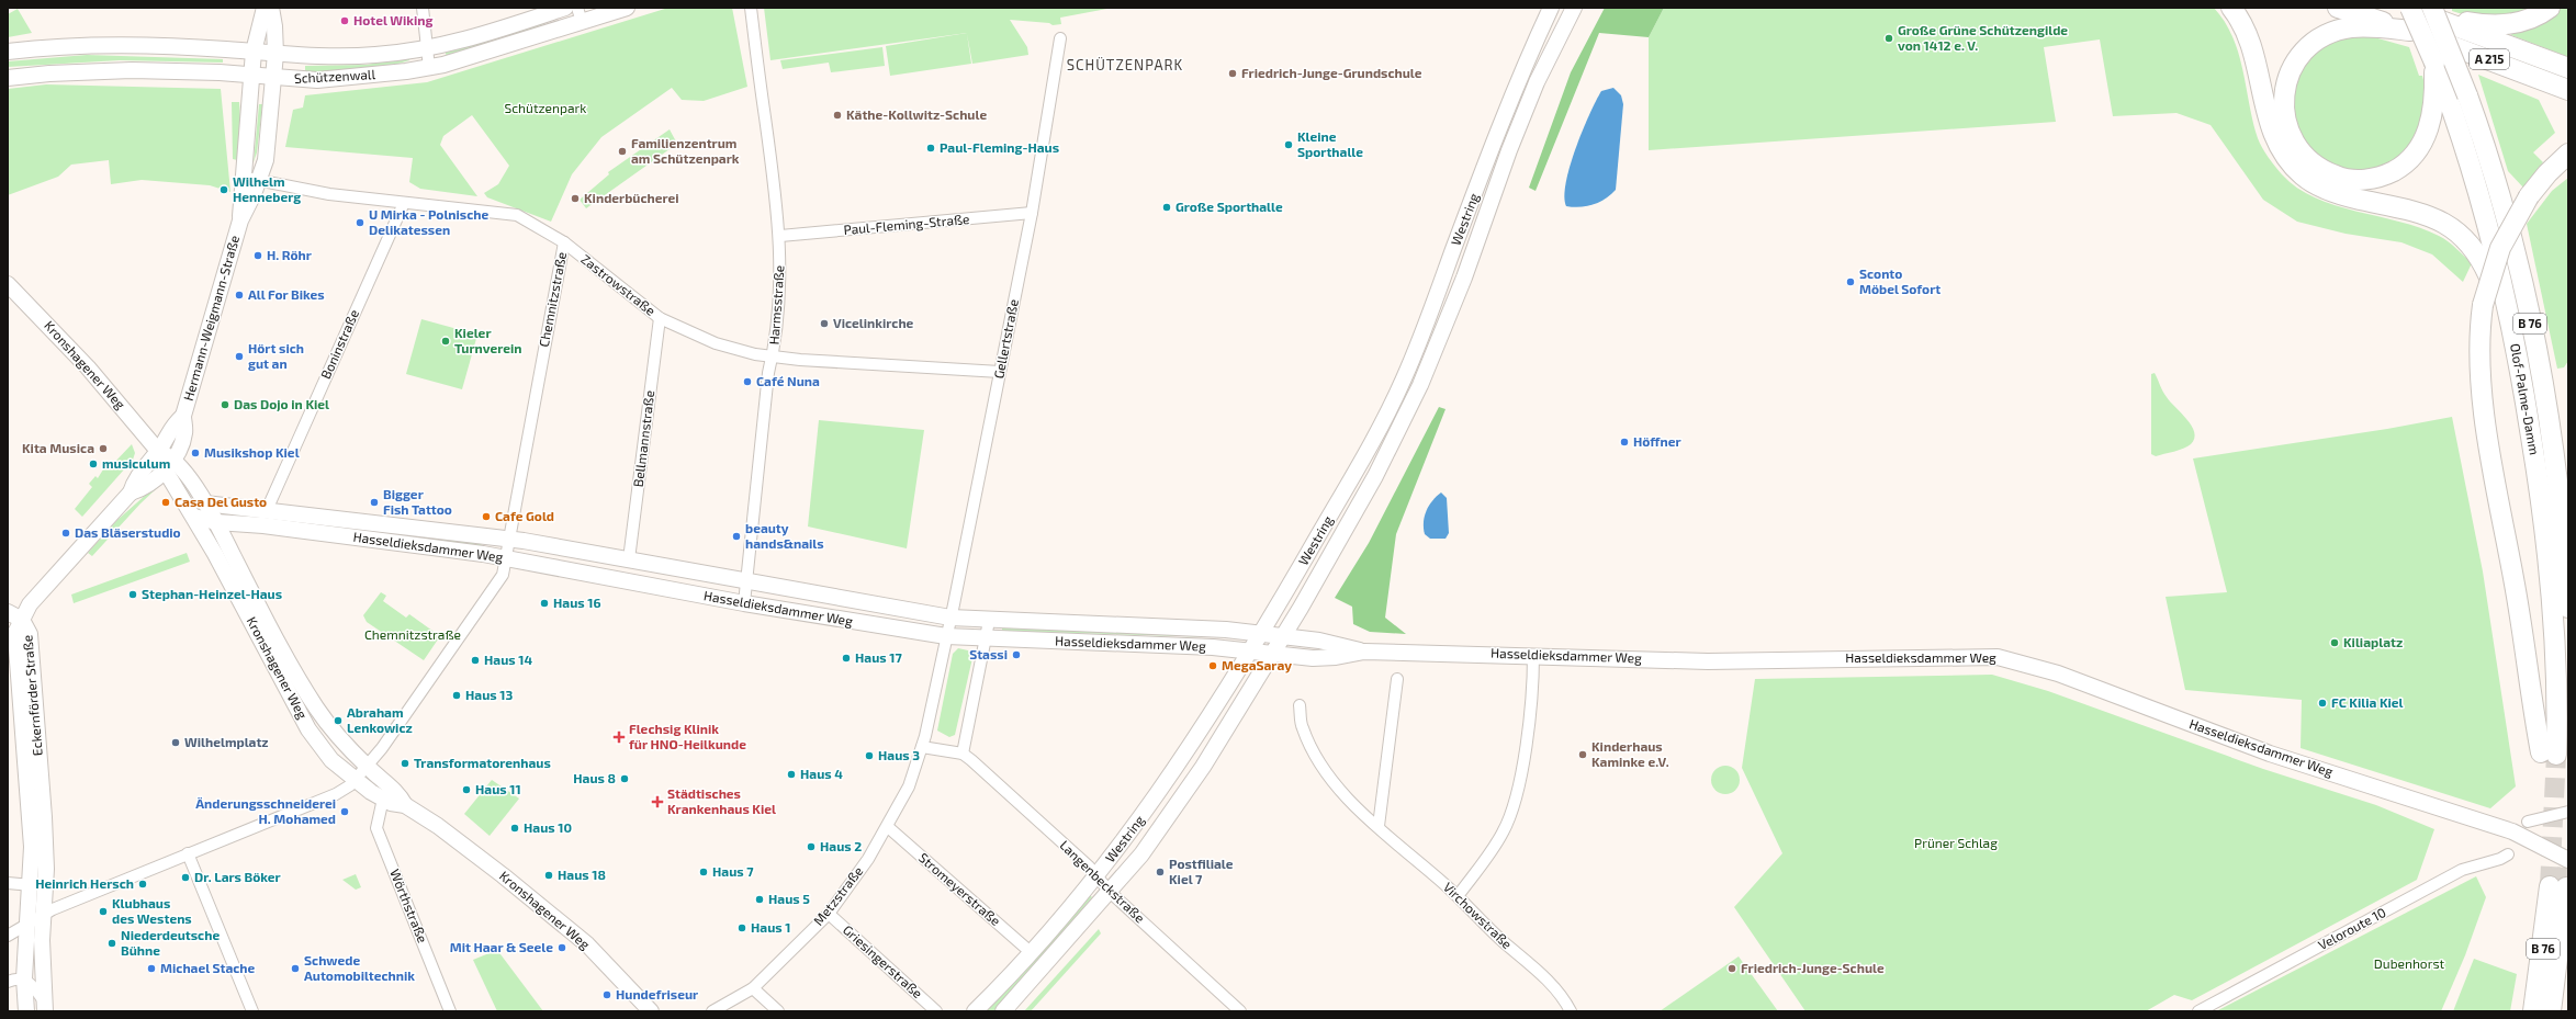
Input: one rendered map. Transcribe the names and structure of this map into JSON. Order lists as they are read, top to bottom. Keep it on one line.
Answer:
{"streets":{"highway":["A 215","B 76","Olof-Palme-Damm"],"main road":["Schützenwall","Westring","Hermann-Weigmann-Straße","Kronshagener Weg","Hasseldieksdammer Weg","Eckernförder Straße"],"street":["Paul-Fleming-Straße","Zastrowstraße","Chemnitzstraße","Harmsstraße","Gellertstraße","Boninstraße","Bellmannstraße","Langenbeckstraße","Stromeyerstraße","Metzstraße","Wörthstraße","Virchowstraße","Veloroute 10","Griesingerstraße"]},"crossings":[["A 215","Olof-Palme-Damm"],["Schützenwall","Hermann-Weigmann-Straße"],["Westring","Hasseldieksdammer Weg"],["Westring","Langenbeckstraße"],["Westring","Stromeyerstraße"],["Paul-Fleming-Straße","Harmsstraße"],["Paul-Fleming-Straße","Gellertstraße"],["Zastrowstraße","Chemnitzstraße"],["Zastrowstraße","Harmsstraße"],["Zastrowstraße","Hermann-Weigmann-Straße"],["Zastrowstraße","Gellertstraße"],["Zastrowstraße","Boninstraße"],["Zastrowstraße","Bellmannstraße"],["Chemnitzstraße","Kronshagener Weg"],["Chemnitzstraße","Hasseldieksdammer Weg"],["Harmsstraße","Hasseldieksdammer Weg"],["Hermann-Weigmann-Straße","Kronshagener Weg"],["Gellertstraße","Hasseldieksdammer Weg"],["Gellertstraße","Metzstraße"],["Boninstraße","Hasseldieksdammer Weg"],["Kronshagener Weg","Hasseldieksdammer Weg"],["Kronshagener Weg","Wörthstraße"],["Bellmannstraße","Hasseldieksdammer Weg"],["Hasseldieksdammer Weg","Metzstraße"],["Stromeyerstraße","Metzstraße"],["Metzstraße","Griesingerstraße"]],"districts":["SCHÜTZENPARK"],"parks":["Schützenpark","Chemnitzstraße","Prüner Schlag","Dubenhorst"],"places":{"other":["Hotel Wiking","Große Grüne Schützengilde von 1412 e. V.","Friedrich-Junge-Grundschule","Käthe-Kollwitz-Schule","Kleine Sporthalle","Paul-Fleming-Haus","Familienzentrum am Schützenpark","Wilhelm Henneberg","Kinderbücherei","Große Sporthalle","U Mirka - Polnische Delikatessen","H. Röhr","Sconto Möbel Sofort","All For Bikes","Vicelinkirche","Kieler Turnverein","Hört sich gut an","Café Nuna","Das Dojo in Kiel","Höffner","Kita Musica","Musikshop Kiel","musiculum","Casa Del Gusto","Bigger Fish Tattoo","Cafe Gold","Das Bläserstudio","beauty hands&nails","Stephan-Heinzel-Haus","Haus 16","Kiliaplatz","Stassi","Haus 17","Haus 14","MegaSaray","Haus 13","FC Kilia Kiel","Abraham Lenkowicz","Wilhelmplatz","Kinderhaus Kaminke e.V.","Haus 3","Transformatorenhaus","Haus 4","Haus 8","Haus 11","Änderungsschneiderei H. Mohamed","Haus 10","Haus 2","Haus 7","Postfiliale Kiel 7","Haus 18","Dr. Lars Böker","Heinrich Hersch","Haus 5","Klubhaus des Westens","Haus 1","Niederdeutsche Bühne","Mit Haar & Seele","Michael Stache","Schwede Automobiltechnik","Friedrich-Junge-Schule","Hundefriseur"],"health":["Flechsig Klinik für HNO-Heilkunde","Städtisches Krankenhaus Kiel"]}}
